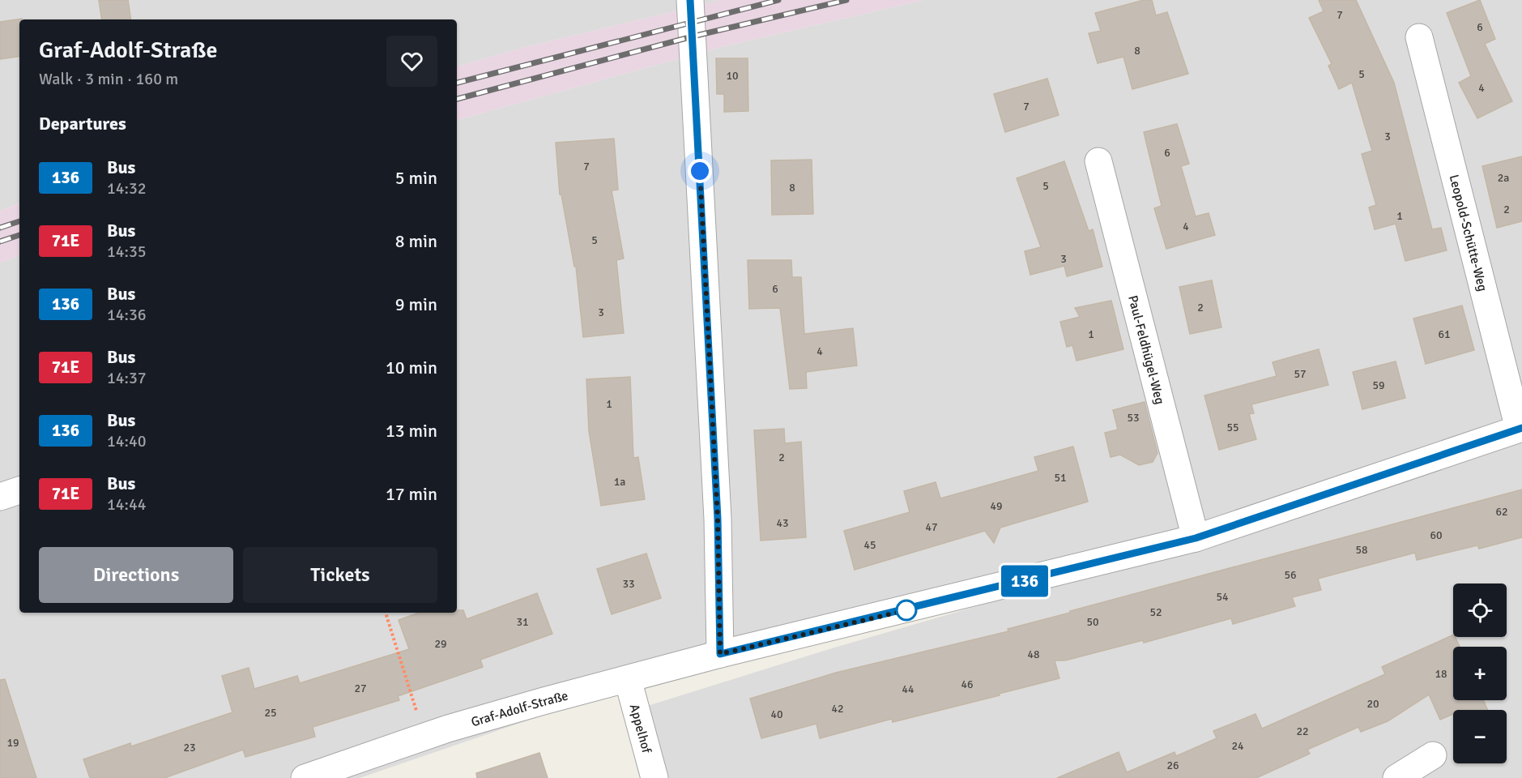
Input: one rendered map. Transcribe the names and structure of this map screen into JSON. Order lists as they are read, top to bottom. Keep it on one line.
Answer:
{"streets":{"street":["Leopold-Schütte-Weg","Paul-Feldhügel-Weg","Graf-Adolf-Straße","Appelhof"]},"crossings":[["Leopold-Schütte-Weg","Graf-Adolf-Straße"],["Paul-Feldhügel-Weg","Graf-Adolf-Straße"],["Graf-Adolf-Straße","Appelhof"]],"lines":["bus line 136"],"house_numbers":["7","6","8","5","10","4","7","3","6","7","2a","5","8","2","1","4","5","3","6","2","3","1","61","4","57","59","1","53","55","2","51","1a","49","62","43","47","60","45","58","56","33","54","52","31","50","29","48","18","46","27","44","20","42","25","40","22","19","24","23","26"],"page":{"on_map":"136","heading":[["Graf-Adolf-Straße","Walk · 3 min · 160 m"],"Departures"],"list":[{"mark":"136","name":"Bus","note":"14:32","value":"5 min"},{"mark":"71E","name":"Bus","note":"14:35","value":"8 min"},{"mark":"136","name":"Bus","note":"14:36","value":"9 min"},{"mark":"71E","name":"Bus","note":"14:37","value":"10 min"},{"mark":"136","name":"Bus","note":"14:40","value":"13 min"},{"mark":"71E","name":"Bus","note":"14:44","value":"17 min"}],"buttons":["Directions","Tickets"],"map_buttons":["+","−"]}}
